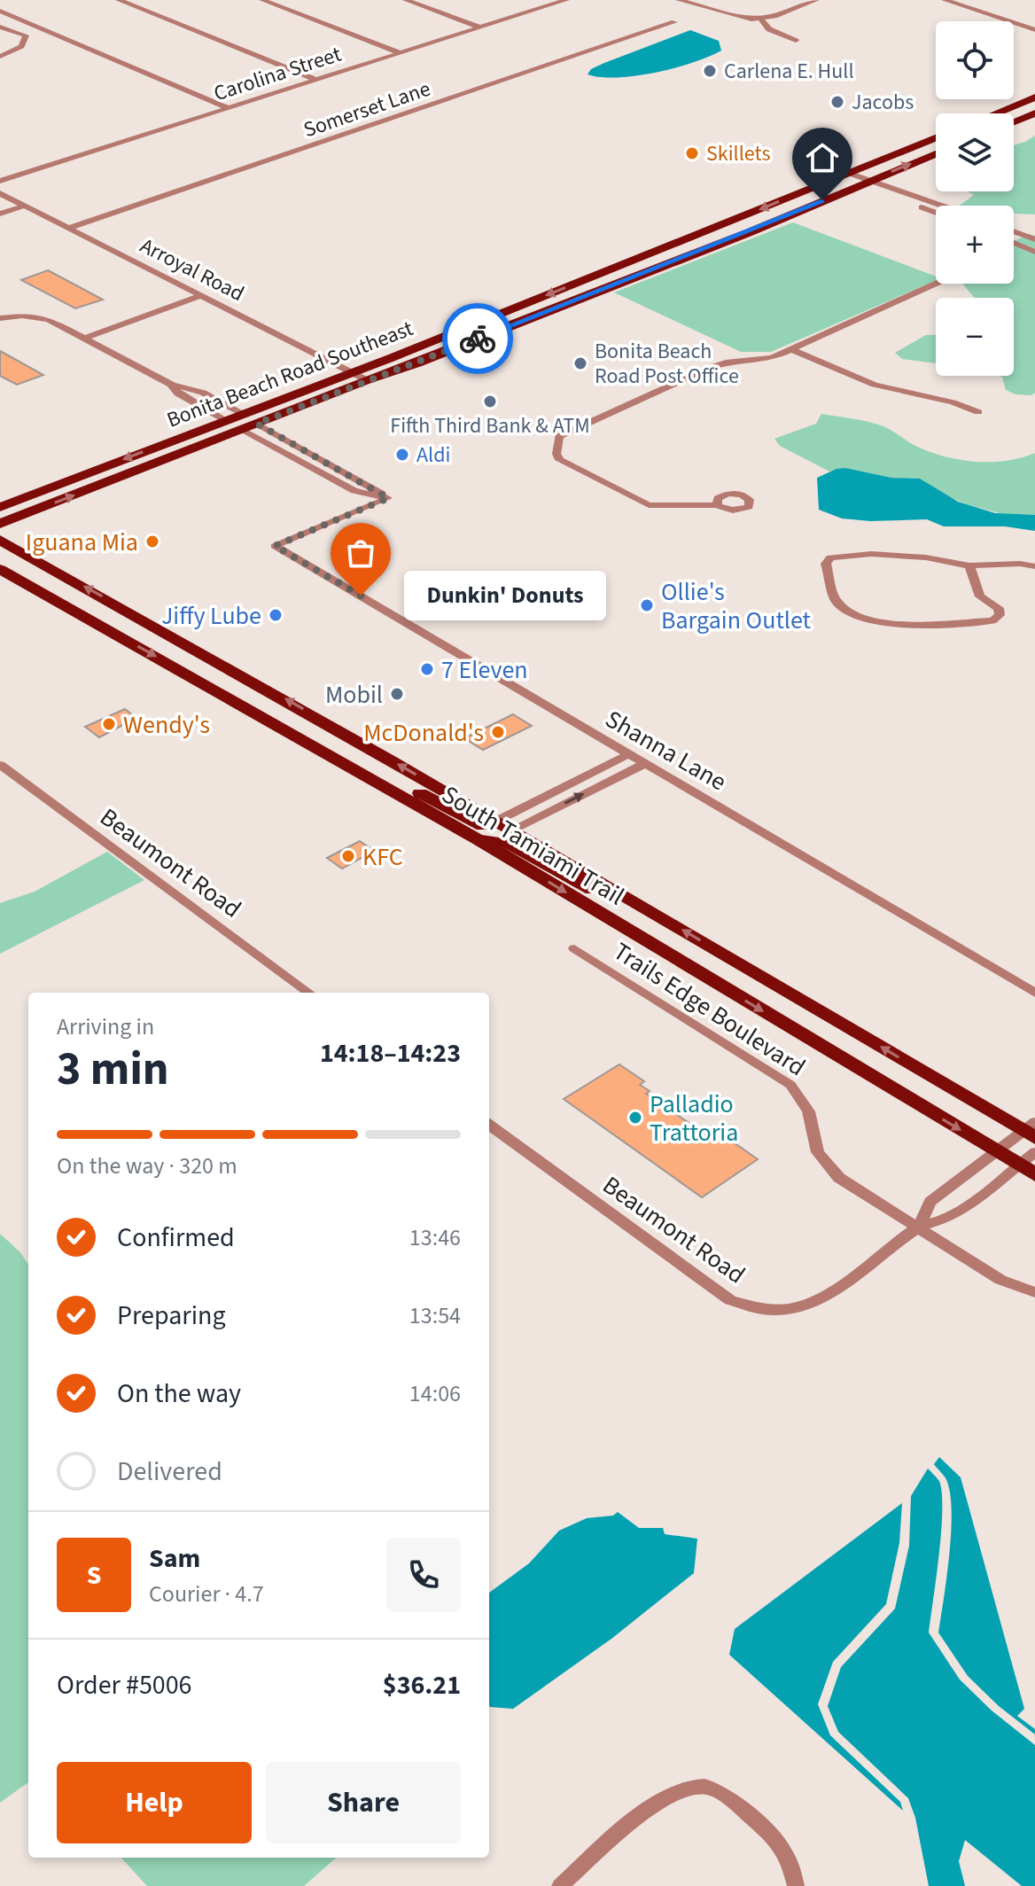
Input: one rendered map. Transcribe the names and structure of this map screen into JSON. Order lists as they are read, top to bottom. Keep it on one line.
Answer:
{"streets":{"main road":["Bonita Beach Road Southeast","South Tamiami Trail"],"street":["Carolina Street","Somerset Lane","Arroyal Road","Shanna Lane","Beaumont Road","Trails Edge Boulevard"]},"crossings":[["Somerset Lane","Arroyal Road"],["Arroyal Road","Bonita Beach Road Southeast"],["South Tamiami Trail","Beaumont Road"],["Beaumont Road","Trails Edge Boulevard"]],"places":["Carlena E. Hull","Jacobs","Skillets","Bonita Beach Road Post Office","Fifth Third Bank & ATM","Aldi","Iguana Mia","Dunkin' Donuts","Ollie's Bargain Outlet","Jiffy Lube","7 Eleven","Mobil","Wendy's","McDonald's","KFC","Palladio Trattoria"],"page":{"map_buttons":["+","−"],"bubble":"Dunkin' Donuts","heading":["3 min","Arriving in","14:18–14:23"],"panel":["Sam","Courier · 4.7","Order #5006","$36.21"],"bar":"On the way · 320 m","list":[["Confirmed","13:46"],["Preparing","13:54"],["On the way","14:06"],"Delivered"],"round":"S","buttons":["Help","Share"]}}
